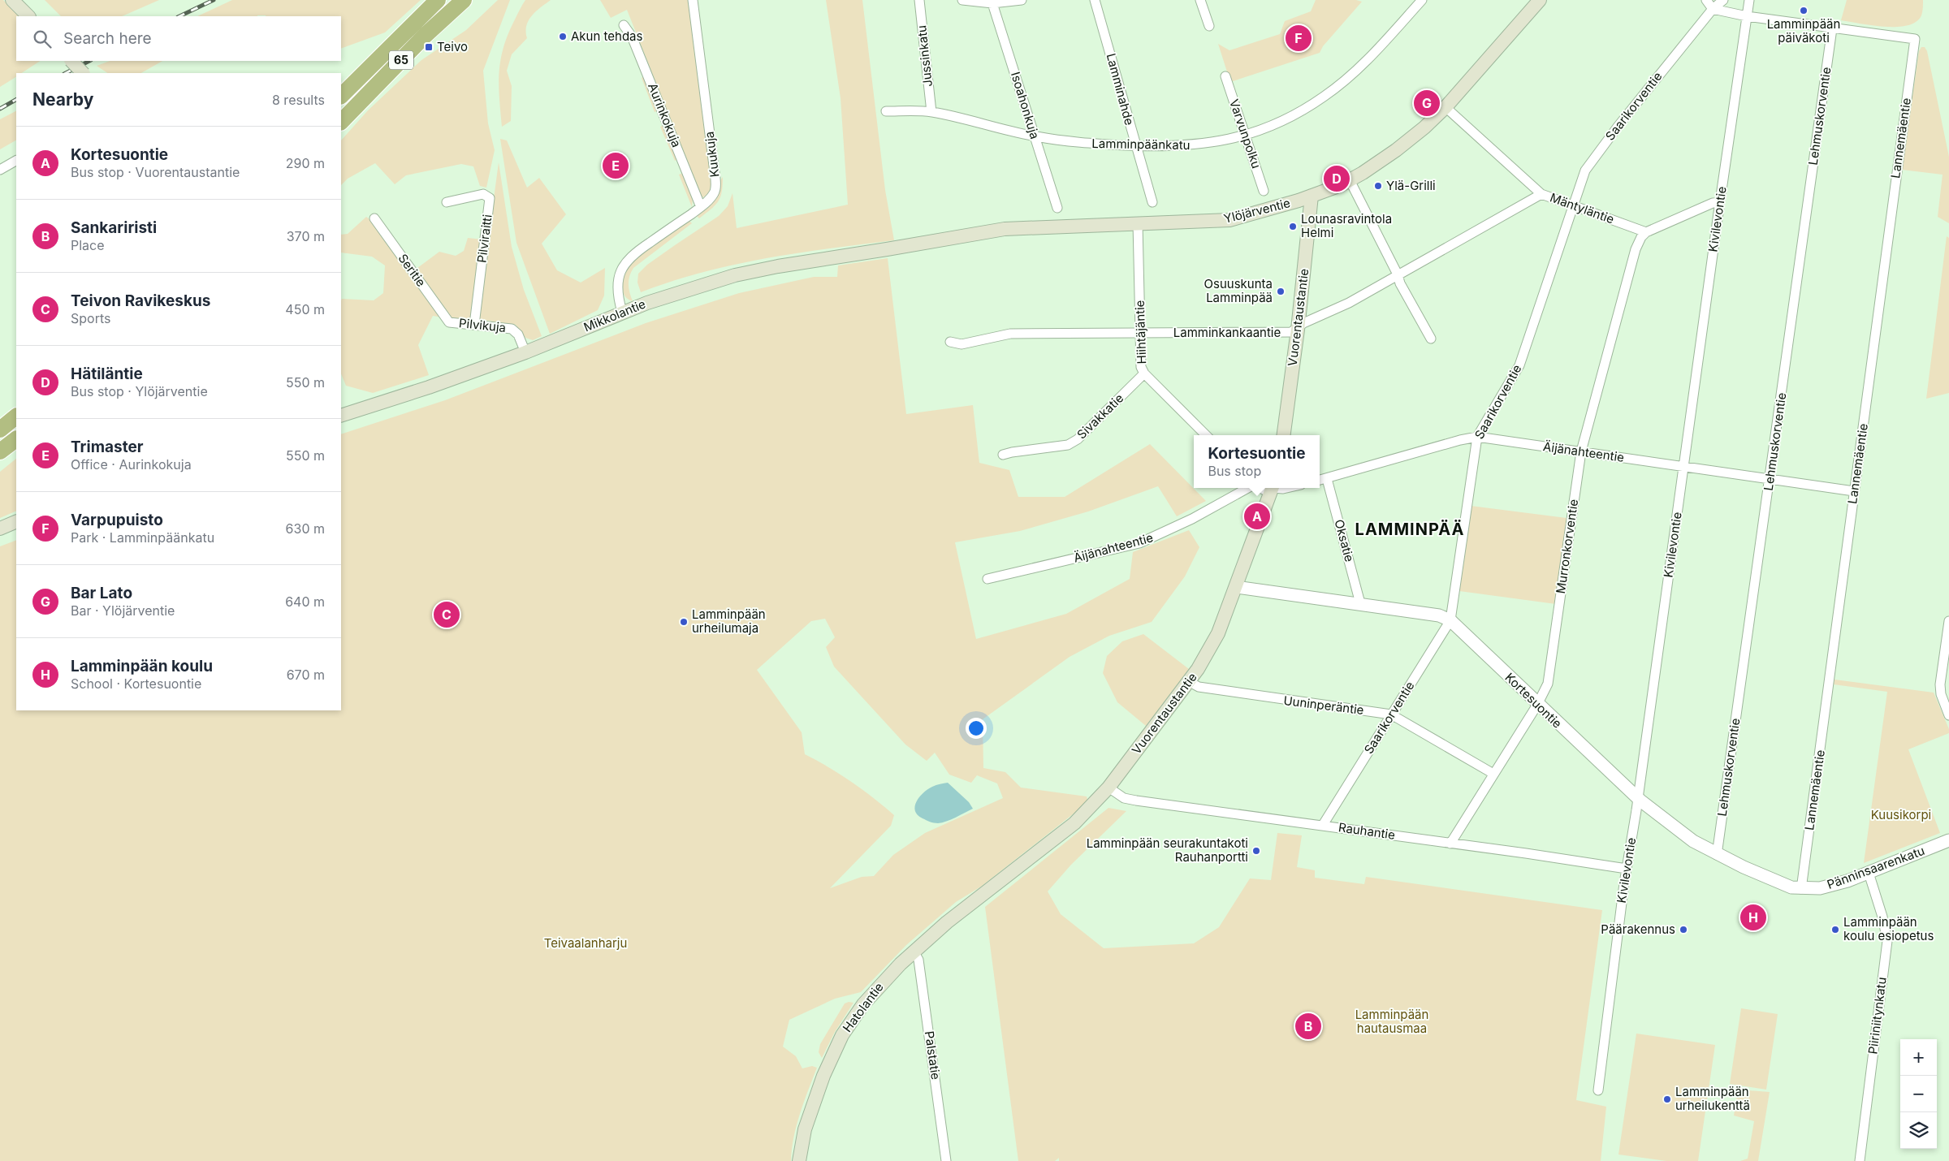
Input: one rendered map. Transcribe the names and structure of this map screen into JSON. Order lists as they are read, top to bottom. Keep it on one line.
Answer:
{"streets":{"highway":["65"],"main road":["Ylöjärventie","Mikkolantie","Vuorentaustantie","Hatolantie"],"street":["Jussinkatu","Lamminahde","Isoahonkuja","Saarikorventie","Aurinkokuja","Lehmuskorventie","Varvunpolku","Lannemäentie","Lamminpäänkatu","Kuukuja","Mäntyläntie","Kivilevontie","Pilviraitti","Seritie","Pilvikuja","Hiihtäjäntie","Lamminkankaantie","Sivakkatie","Äijänahteentie","Oksatie","Murronkorventie","Kortesuontie","Uuninperäntie","Rauhantie","Pänninsaarenkatu","Piiriniitynkatu","Palstatie"]},"crossings":[["Jussinkatu","Lamminpäänkatu"],["Lamminahde","Lamminpäänkatu"],["Isoahonkuja","Lamminpäänkatu"],["Saarikorventie","Mäntyläntie"],["Saarikorventie","Äijänahteentie"],["Saarikorventie","Kortesuontie"],["Saarikorventie","Uuninperäntie"],["Saarikorventie","Rauhantie"],["Aurinkokuja","Kuukuja"],["Lehmuskorventie","Lannemäentie"],["Lehmuskorventie","Äijänahteentie"],["Lehmuskorventie","Kortesuontie"],["Varvunpolku","Lamminpäänkatu"],["Lannemäentie","Äijänahteentie"],["Lannemäentie","Kortesuontie"],["Lannemäentie","Pänninsaarenkatu"],["Kuukuja","Mikkolantie"],["Mäntyläntie","Ylöjärventie"],["Mäntyläntie","Lamminkankaantie"],["Mäntyläntie","Murronkorventie"],["Ylöjärventie","Mikkolantie"],["Ylöjärventie","Vuorentaustantie"],["Ylöjärventie","Hiihtäjäntie"],["Kivilevontie","Äijänahteentie"],["Kivilevontie","Kortesuontie"],["Kivilevontie","Rauhantie"],["Pilviraitti","Pilvikuja"],["Seritie","Pilvikuja"],["Mikkolantie","Pilvikuja"],["Vuorentaustantie","Lamminkankaantie"],["Vuorentaustantie","Kortesuontie"],["Vuorentaustantie","Uuninperäntie"],["Vuorentaustantie","Rauhantie"],["Vuorentaustantie","Hatolantie"],["Hiihtäjäntie","Lamminkankaantie"],["Hiihtäjäntie","Sivakkatie"],["Äijänahteentie","Oksatie"],["Äijänahteentie","Murronkorventie"],["Oksatie","Kortesuontie"],["Murronkorventie","Kortesuontie"],["Murronkorventie","Uuninperäntie"],["Murronkorventie","Rauhantie"],["Kortesuontie","Pänninsaarenkatu"],["Pänninsaarenkatu","Piiriniitynkatu"],["Hatolantie","Palstatie"]],"districts":["LAMMINPÄÄ"],"parks":["Kuusikorpi","Teivaalanharju","Lamminpään hautausmaa"],"places":{"other":["Lamminpään päiväkoti","Akun tehdas","Ylä-Grilli","Lounasravintola Helmi","Osuuskunta Lamminpää","Lamminpään urheilumaja","Lamminpään seurakuntakoti Rauhanportti","Päärakennus","Lamminpään koulu esiopetus","Lamminpään urheilukenttä"],"transit":["Teivo"]},"page":{"search":"Search here","pins":["F","G","E","D","A","C","H","B"],"heading":["Nearby","8 results"],"list":[{"mark":"A","name":"Kortesuontie","note":"Bus stop · Vuorentaustantie","value":"290 m"},{"mark":"B","name":"Sankariristi","note":"Place","value":"370 m"},{"mark":"C","name":"Teivon Ravikeskus","note":"Sports","value":"450 m"},{"mark":"D","name":"Hätiläntie","note":"Bus stop · Ylöjärventie","value":"550 m"},{"mark":"E","name":"Trimaster","note":"Office · Aurinkokuja","value":"550 m"},{"mark":"F","name":"Varpupuisto","note":"Park · Lamminpäänkatu","value":"630 m"},{"mark":"G","name":"Bar Lato","note":"Bar · Ylöjärventie","value":"640 m"},{"mark":"H","name":"Lamminpään koulu","note":"School · Kortesuontie","value":"670 m"}],"popup":["Kortesuontie","Bus stop"],"map_buttons":["+","−"]}}
